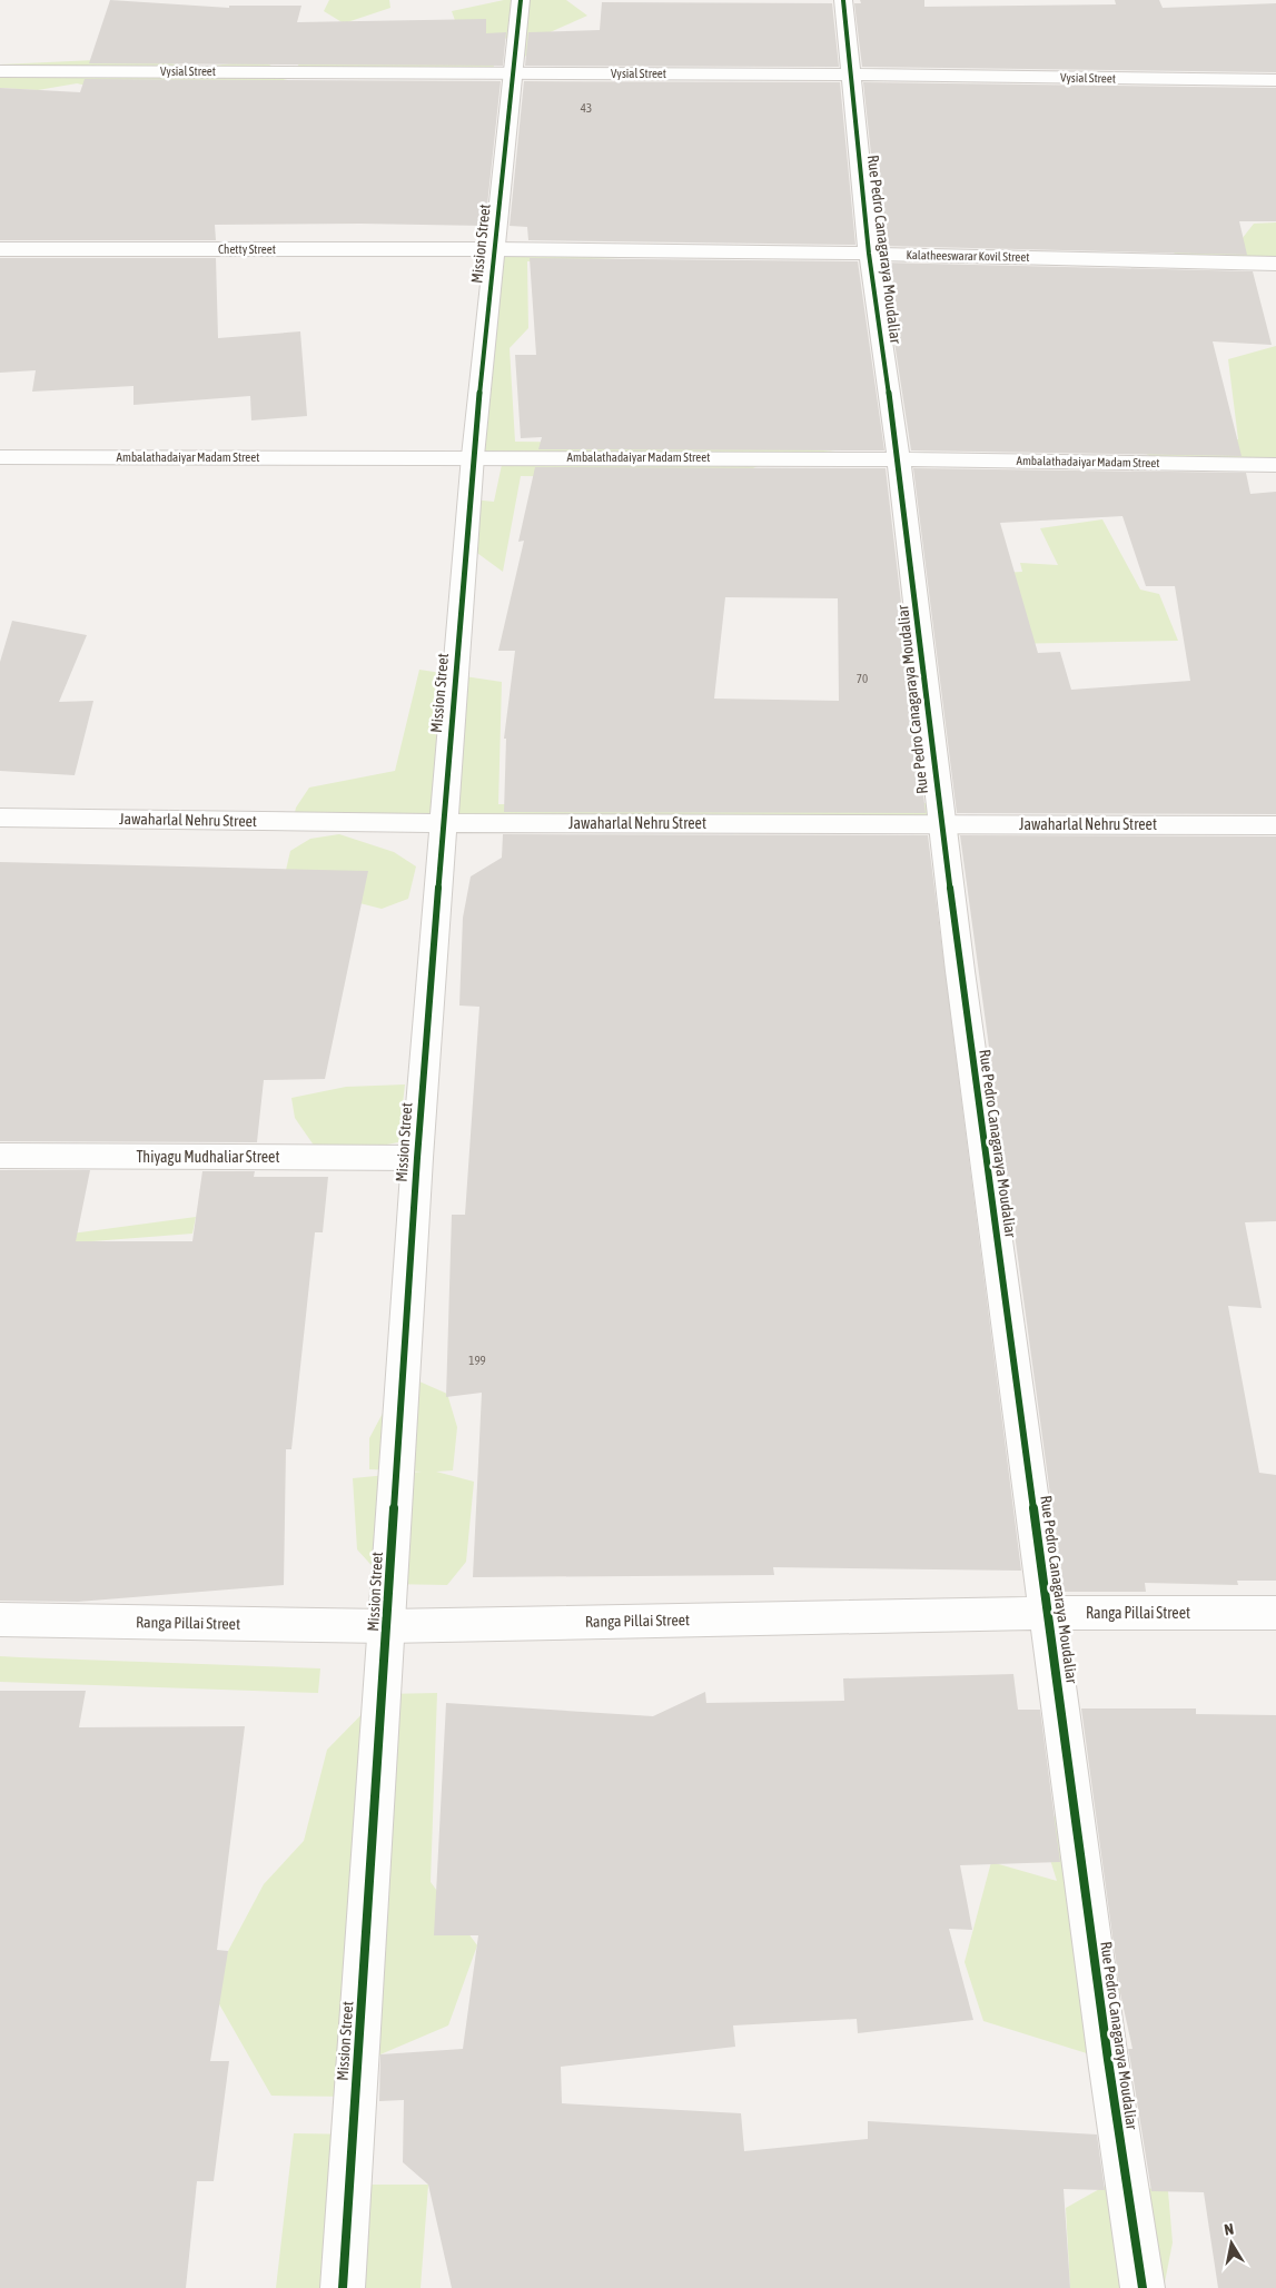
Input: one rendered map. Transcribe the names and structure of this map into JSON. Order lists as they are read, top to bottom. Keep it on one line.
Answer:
{"streets":{"street":["Vysial Street","Mission Street","Chetty Street","Rue Pedro Canagaraya Moudaliar","Kalatheeswarar Kovil Street","Ambalathadaiyar Madam Street","Jawaharlal Nehru Street","Thiyagu Mudhaliar Street","Ranga Pillai Street"]},"crossings":[["Vysial Street","Mission Street"],["Vysial Street","Rue Pedro Canagaraya Moudaliar"],["Mission Street","Chetty Street"],["Mission Street","Kalatheeswarar Kovil Street"],["Mission Street","Ambalathadaiyar Madam Street"],["Mission Street","Jawaharlal Nehru Street"],["Mission Street","Thiyagu Mudhaliar Street"],["Mission Street","Ranga Pillai Street"],["Chetty Street","Kalatheeswarar Kovil Street"],["Rue Pedro Canagaraya Moudaliar","Kalatheeswarar Kovil Street"],["Rue Pedro Canagaraya Moudaliar","Ambalathadaiyar Madam Street"],["Rue Pedro Canagaraya Moudaliar","Jawaharlal Nehru Street"],["Rue Pedro Canagaraya Moudaliar","Ranga Pillai Street"]],"house_numbers":["43","70","199"],"north":"top"}
